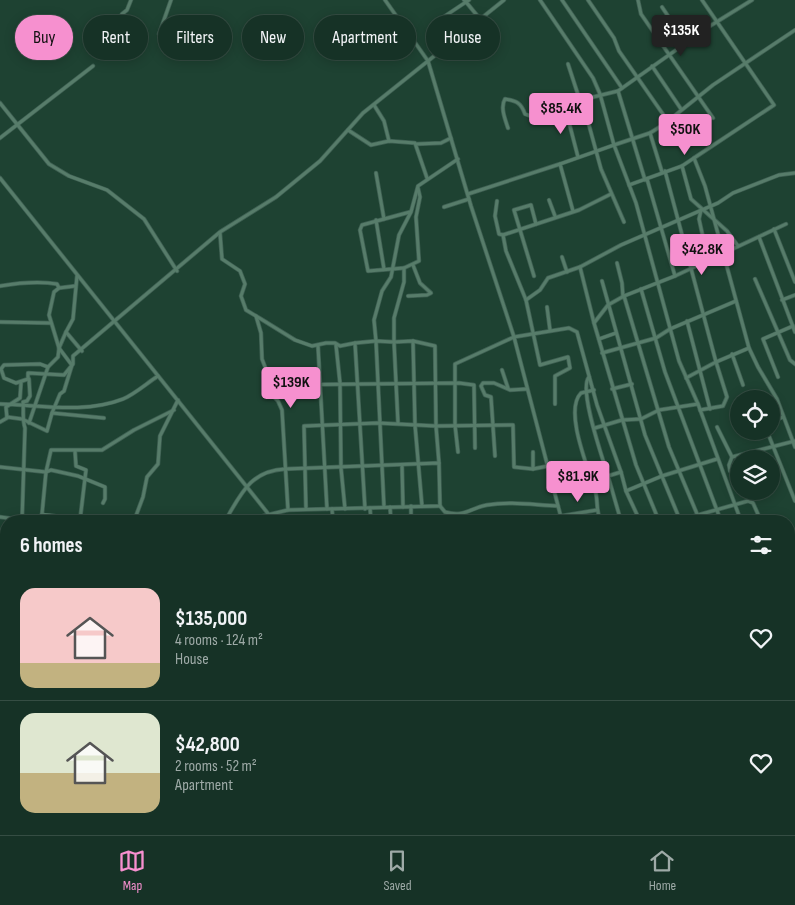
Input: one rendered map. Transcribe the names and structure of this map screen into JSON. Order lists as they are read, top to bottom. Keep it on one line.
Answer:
{"page":{"price":["$135K","$85.4K","$50K","$42.8K","$139K","$81.9K"],"chip":["Buy","Rent","Filters","New","Apartment","House"],"heading":"6 homes","list":[{"name":"$135,000","note":"4 rooms · 124 m² · House"},{"name":"$42,800","note":"2 rooms · 52 m² · Apartment"}],"tabs":["Map","Saved","Home"]}}
